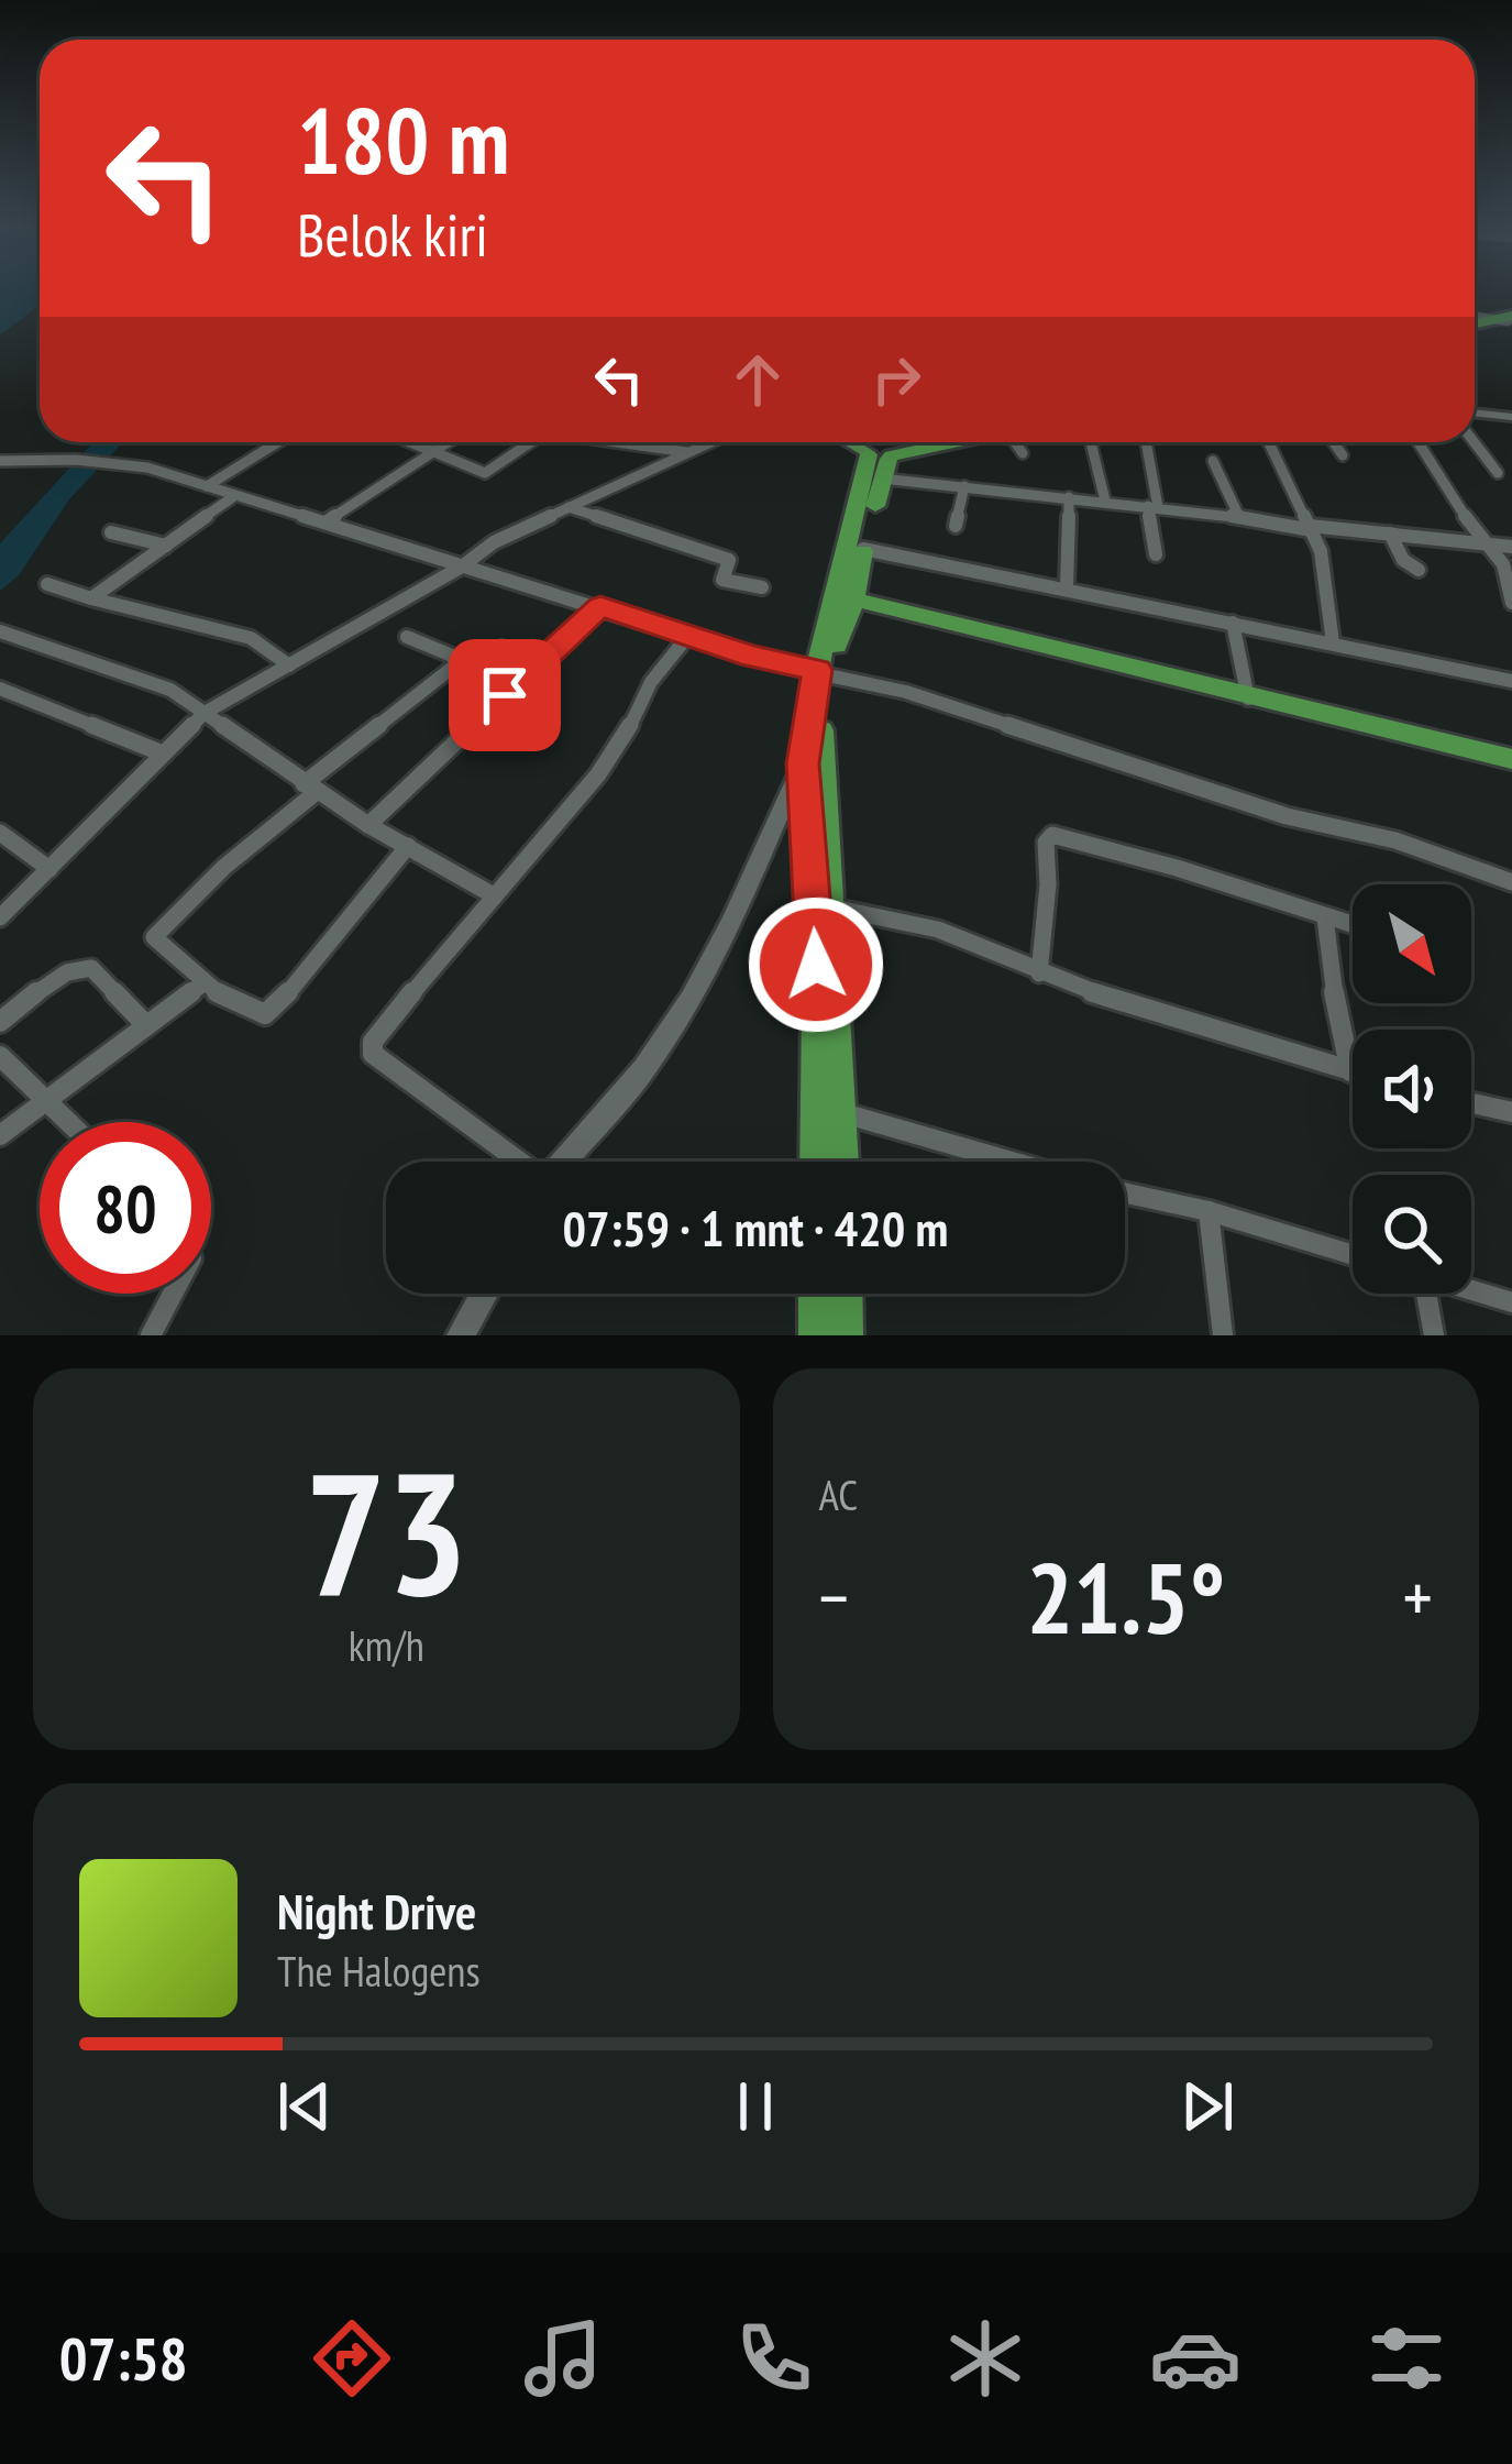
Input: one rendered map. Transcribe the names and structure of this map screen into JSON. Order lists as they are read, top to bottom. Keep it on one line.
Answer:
{"north":"bottom right","page":{"turn":["180 m","Belok kiri"],"limit":"80","trip":"07:59 · 1 mnt · 420 m","tile":[["73","km/h"],"AC"],"heat":["−","21.5°","+"],"song":["Night Drive","The Halogens"],"tabs":"07:58"}}
